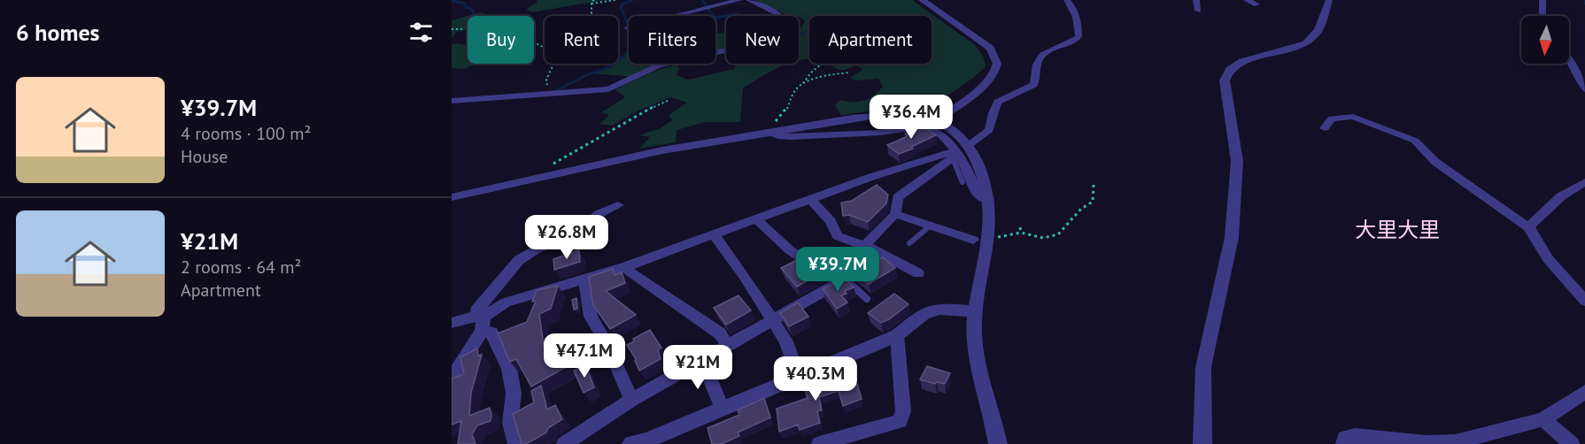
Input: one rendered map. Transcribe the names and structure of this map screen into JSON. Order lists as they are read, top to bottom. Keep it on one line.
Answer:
{"districts":["大里大里"],"north":"bottom","page":{"heading":"6 homes","chip":["Buy","Rent","Filters","New","Apartment"],"list":[{"name":"¥39.7M","note":"4 rooms · 100 m² · House"},{"name":"¥21M","note":"2 rooms · 64 m² · Apartment"}],"price":["¥36.4M","¥26.8M","¥39.7M","¥47.1M","¥21M","¥40.3M"]}}
